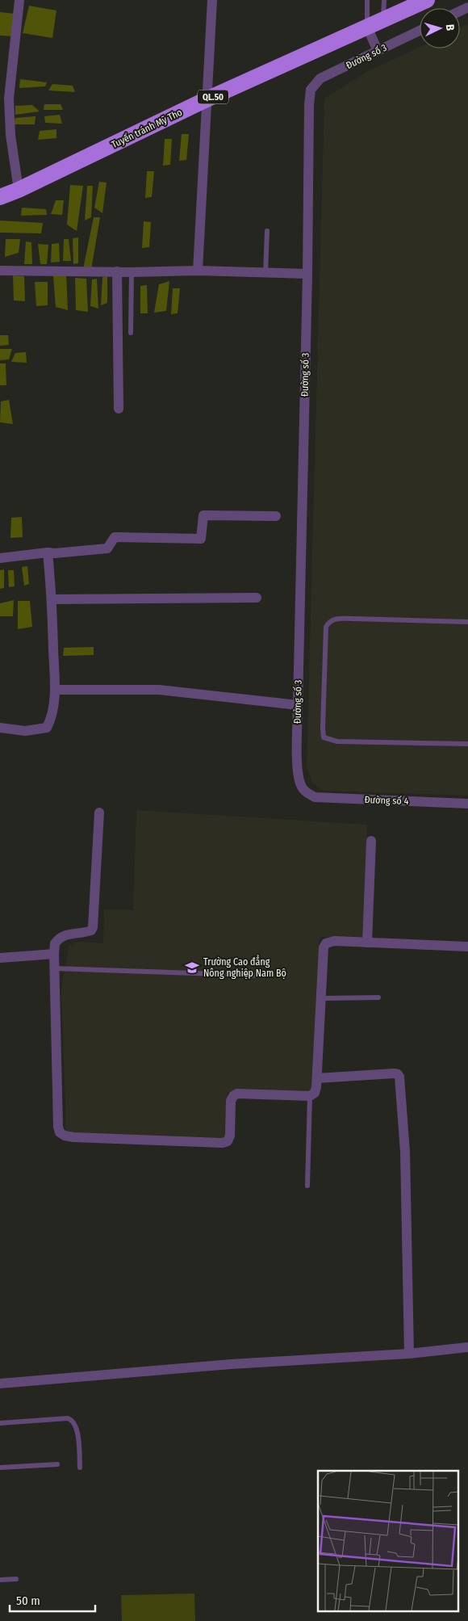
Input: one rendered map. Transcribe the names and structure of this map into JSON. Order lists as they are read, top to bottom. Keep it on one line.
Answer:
{"streets":{"highway":["QL.50","Tuyến tránh Mỹ Tho"],"street":["Đường số 3","Đường số 4"]},"crossings":[["Đường số 3","Đường số 4"]],"places":{"school or university":["Trường Cao đẳng Nông nghiệp Nam Bộ"]},"scale_bar":"50 m","north":"right"}
